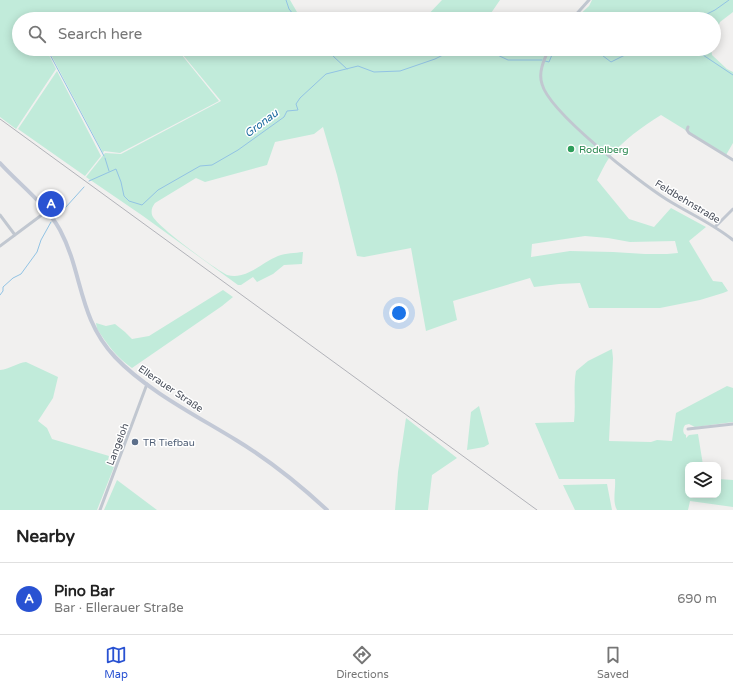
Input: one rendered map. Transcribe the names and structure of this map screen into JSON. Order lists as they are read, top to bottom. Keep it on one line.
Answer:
{"streets":{"main road":["Ellerauer Straße"],"street":["Feldbehnstraße","Langeloh"]},"crossings":[["Ellerauer Straße","Langeloh"]],"water":["Gronau"],"places":["Rodelberg","TR Tiefbau"],"page":{"search":"Search here","pins":"A","heading":"Nearby","list":[{"mark":"A","name":"Pino Bar","note":"Bar · Ellerauer Straße","value":"690 m"}],"nav":["Map","Directions","Saved"]}}
